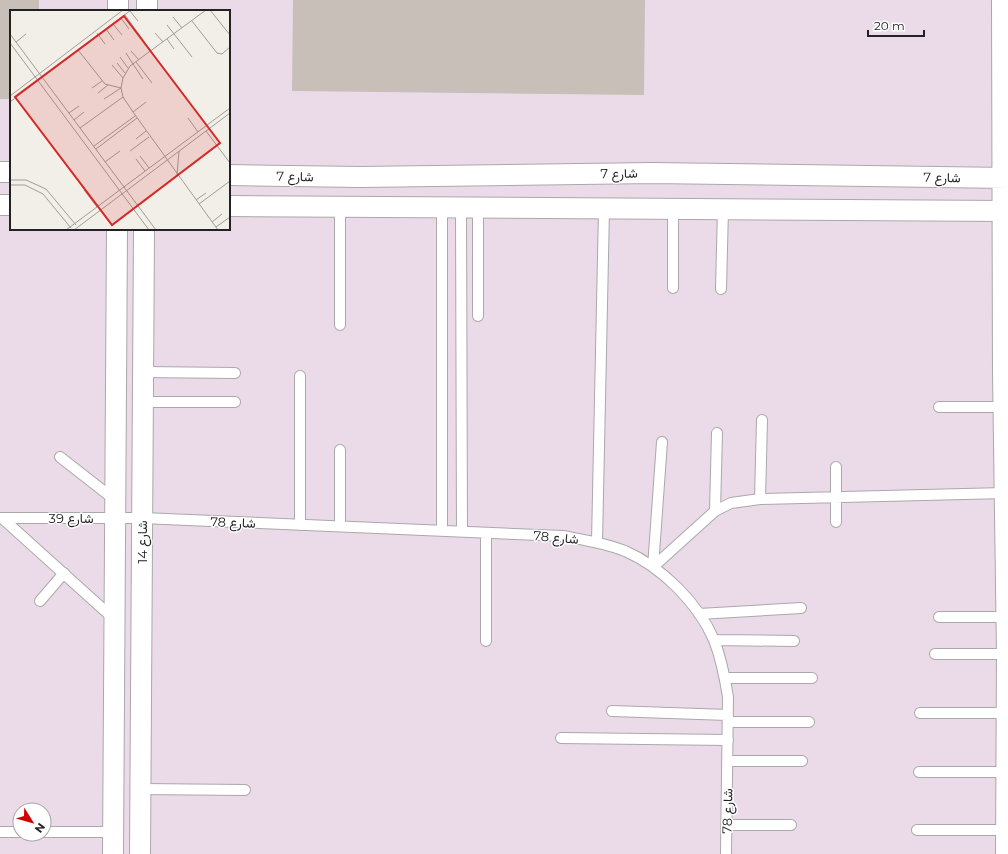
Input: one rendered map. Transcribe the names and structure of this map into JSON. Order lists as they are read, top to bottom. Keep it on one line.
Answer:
{"streets":{"street":["شارع 7","شارع 14"],"lane":["شارع 39","شارع 78"]},"crossings":[["شارع 39","شارع 78"],["شارع 39","شارع 14"],["شارع 78","شارع 14"]],"scale_bar":"20 m","north":"bottom right"}
